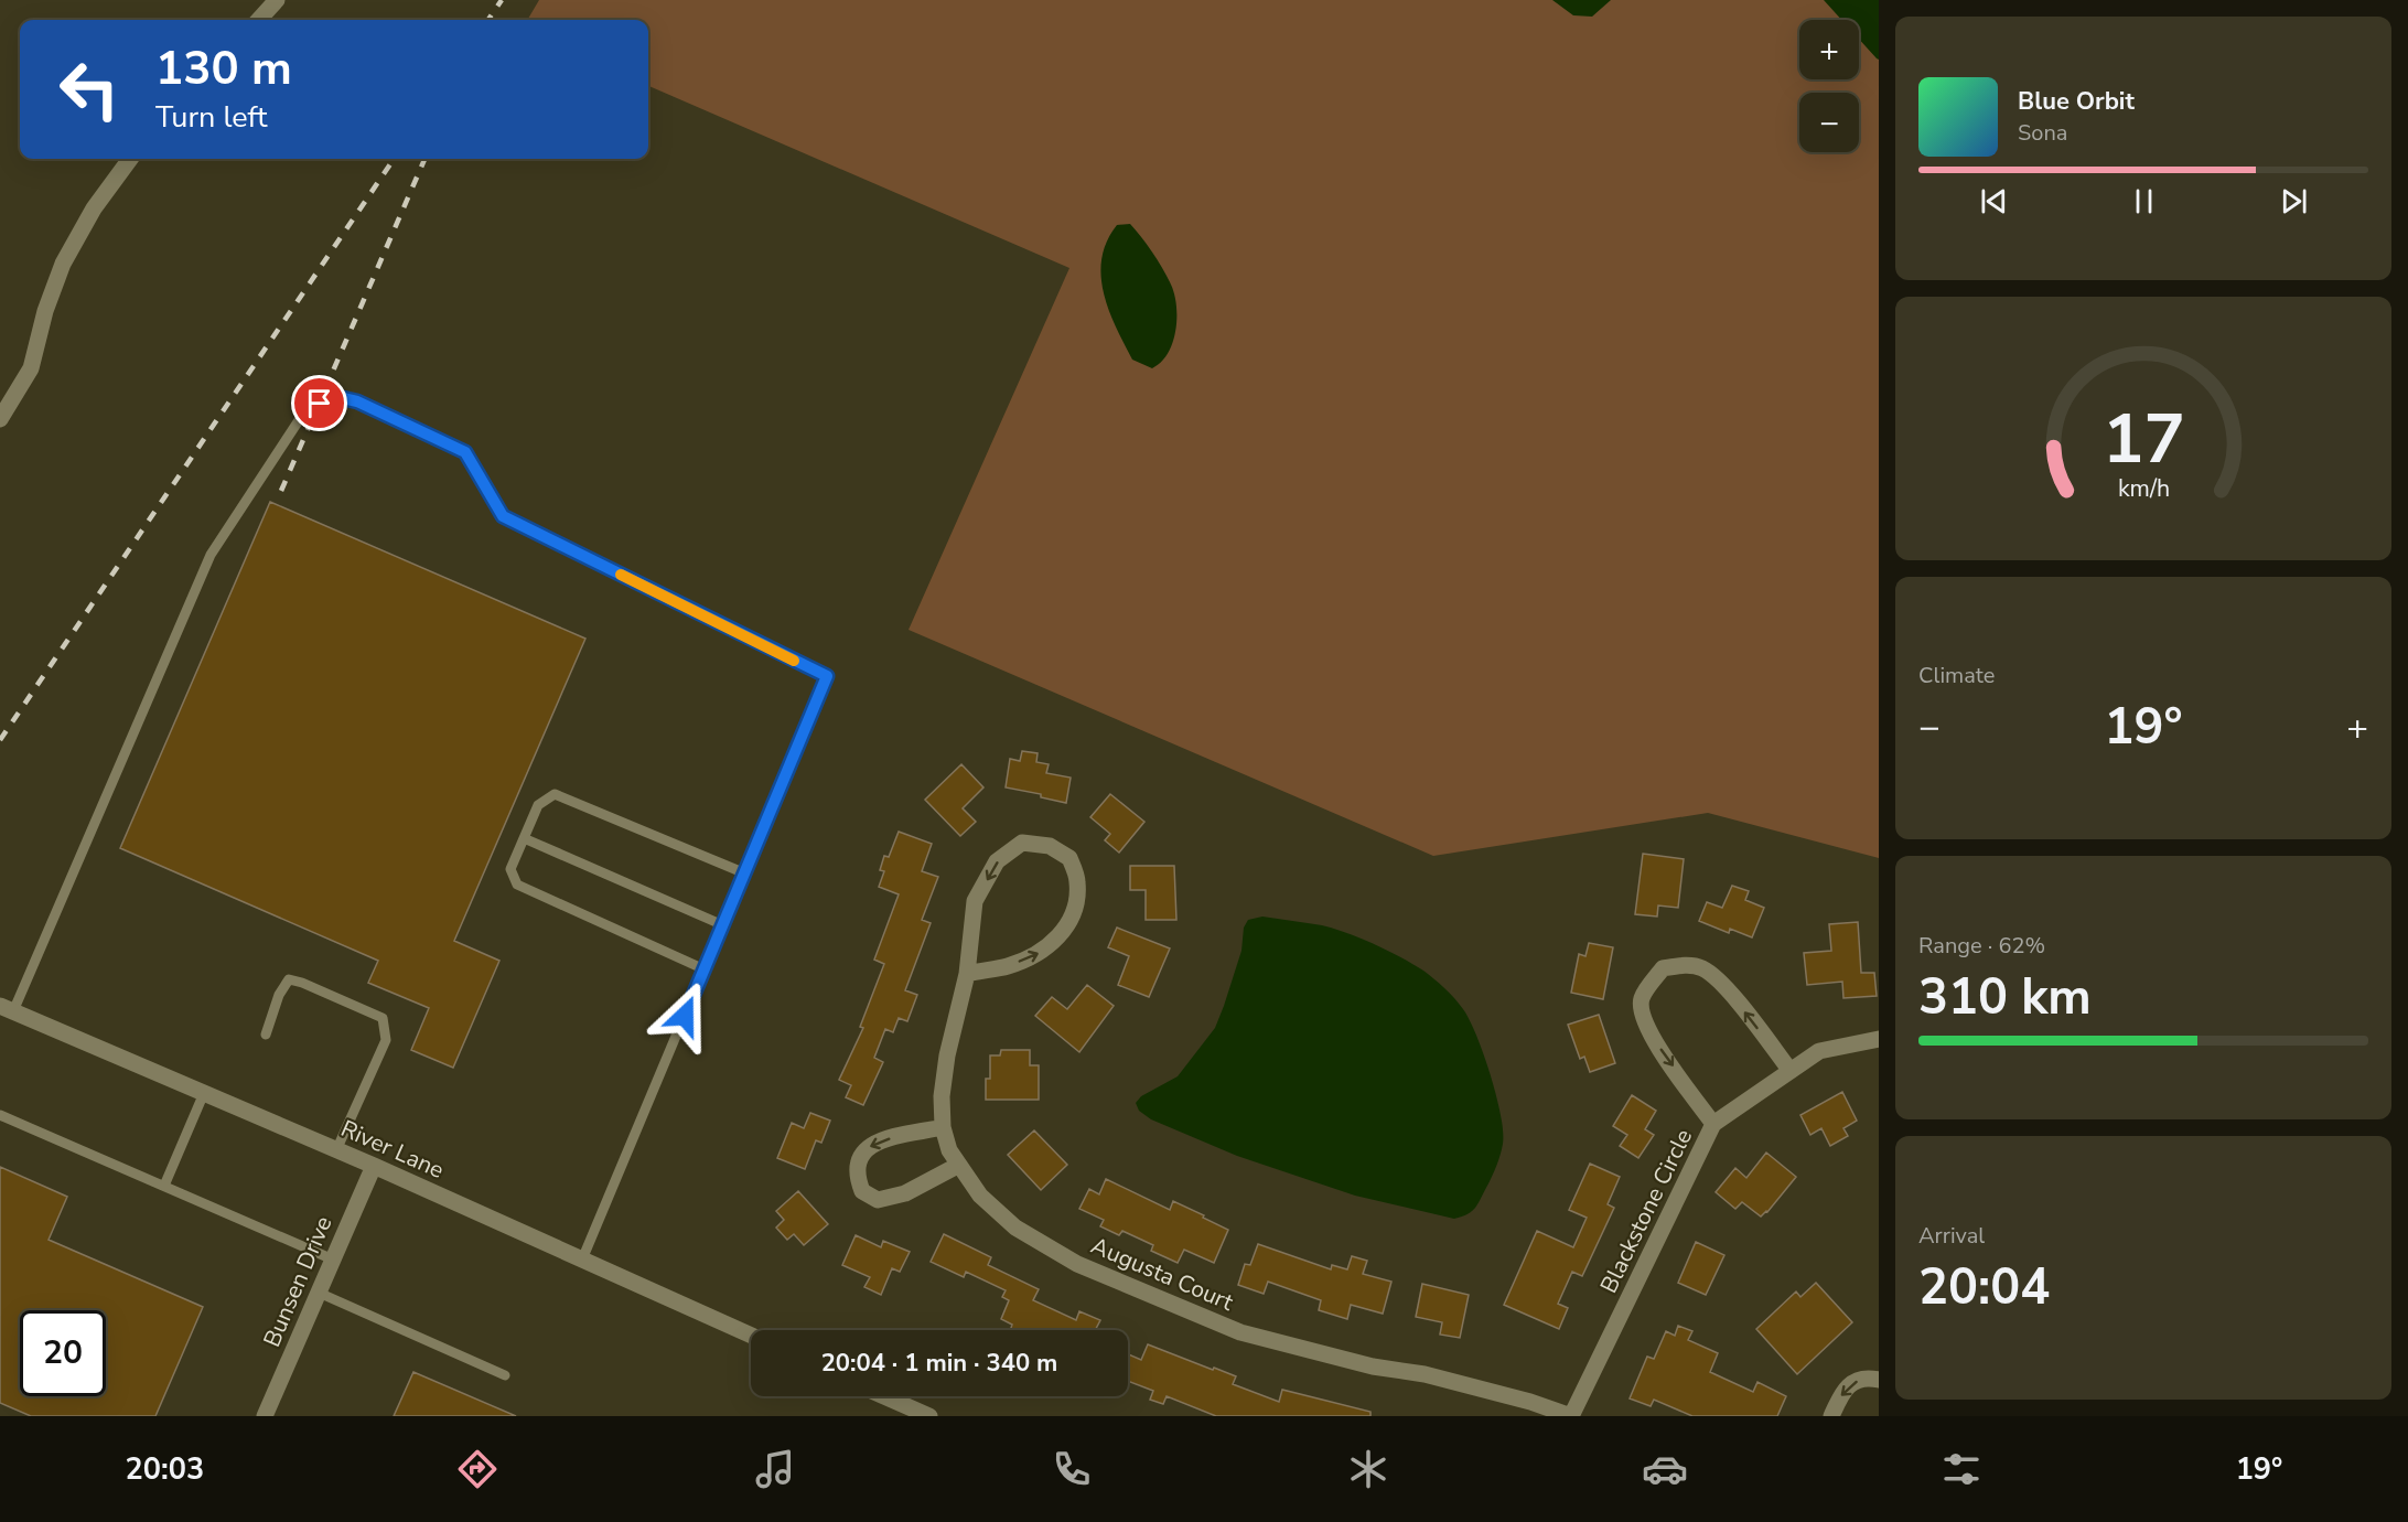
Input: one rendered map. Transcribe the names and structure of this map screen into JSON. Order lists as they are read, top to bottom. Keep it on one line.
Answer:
{"streets":{"street":["River Lane","Blackstone Circle","Augusta Court","Bunsen Drive"]},"crossings":[["River Lane","Bunsen Drive"],["Blackstone Circle","Augusta Court"]],"page":{"map_buttons":["+","−"],"turn":["130 m","Turn left"],"song":["Blue Orbit","Sona"],"tile":["Climate",["Range · 62%","310 km"],["Arrival","20:04"]],"heat":["−","19°","+"],"limit":"20","trip":"20:04 · 1 min · 340 m","tabs":["20:03","19°"],"gauge":["17","km/h"]}}
